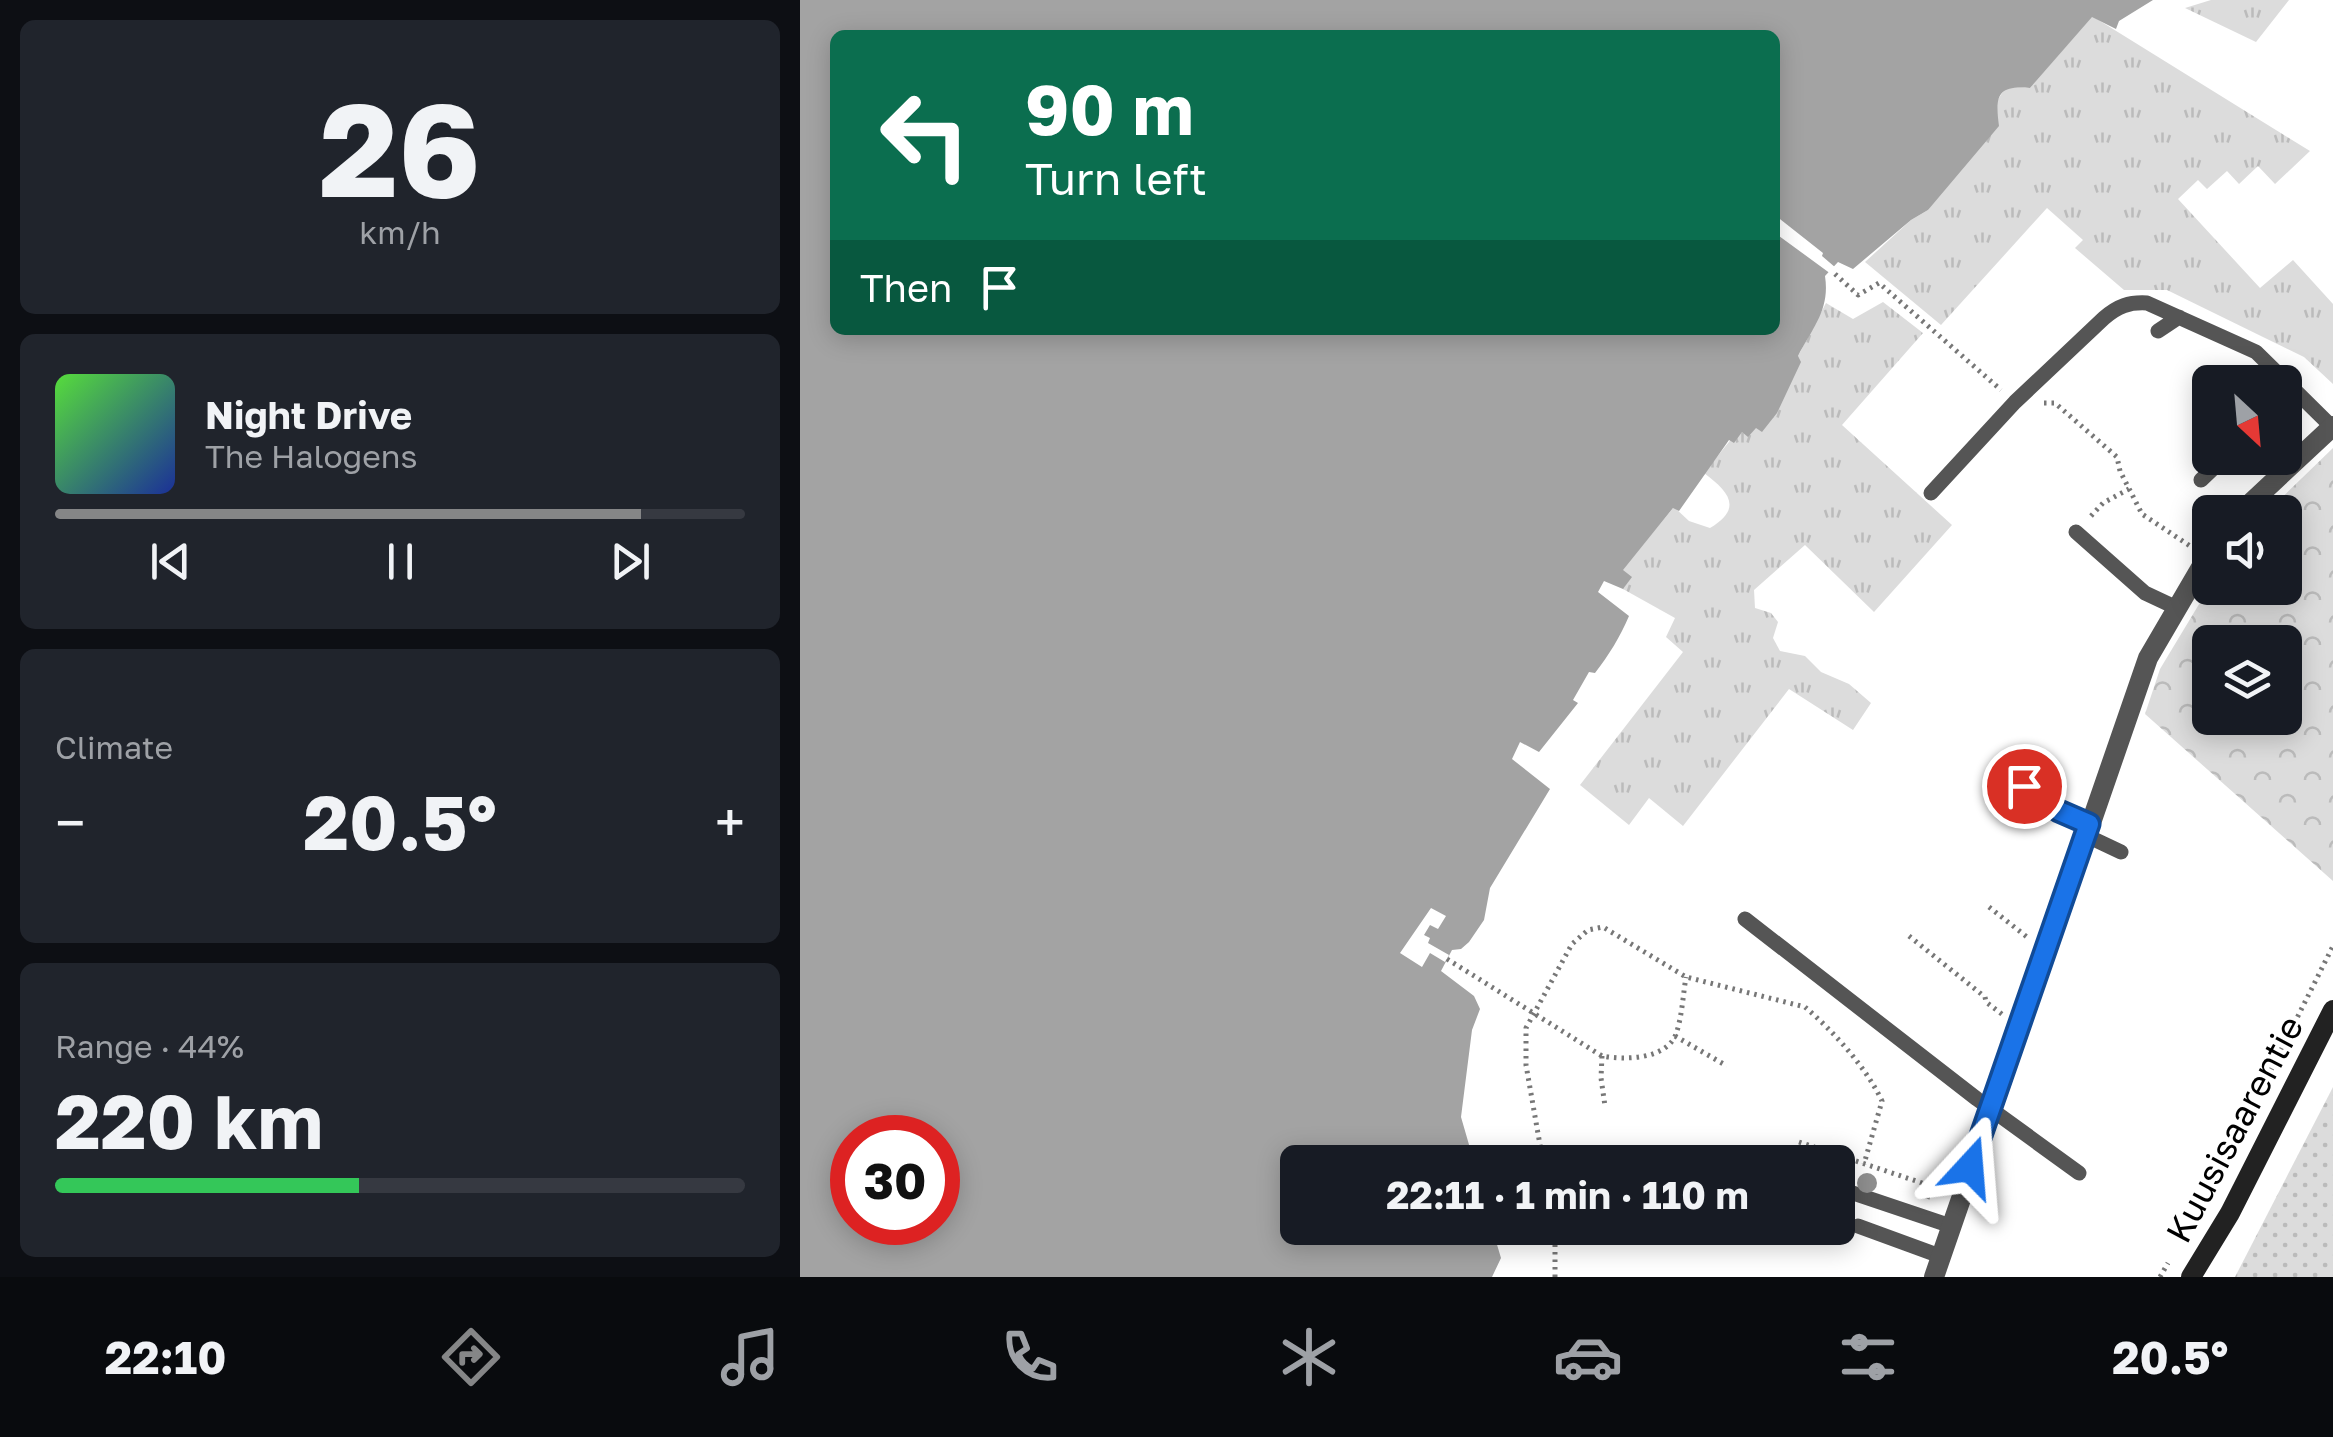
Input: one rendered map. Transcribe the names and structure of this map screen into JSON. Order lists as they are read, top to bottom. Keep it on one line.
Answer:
{"streets":{"main road":["Kuusisaarentie"]},"north":"bottom right","page":{"tile":[["26","km/h"],"Climate",["Range · 44%","220 km"]],"turn":["90 m","Turn left"],"then":"Then","song":["Night Drive","The Halogens"],"heat":["−","20.5°","+"],"limit":"30","trip":"22:11 · 1 min · 110 m","tabs":["22:10","20.5°"]}}
